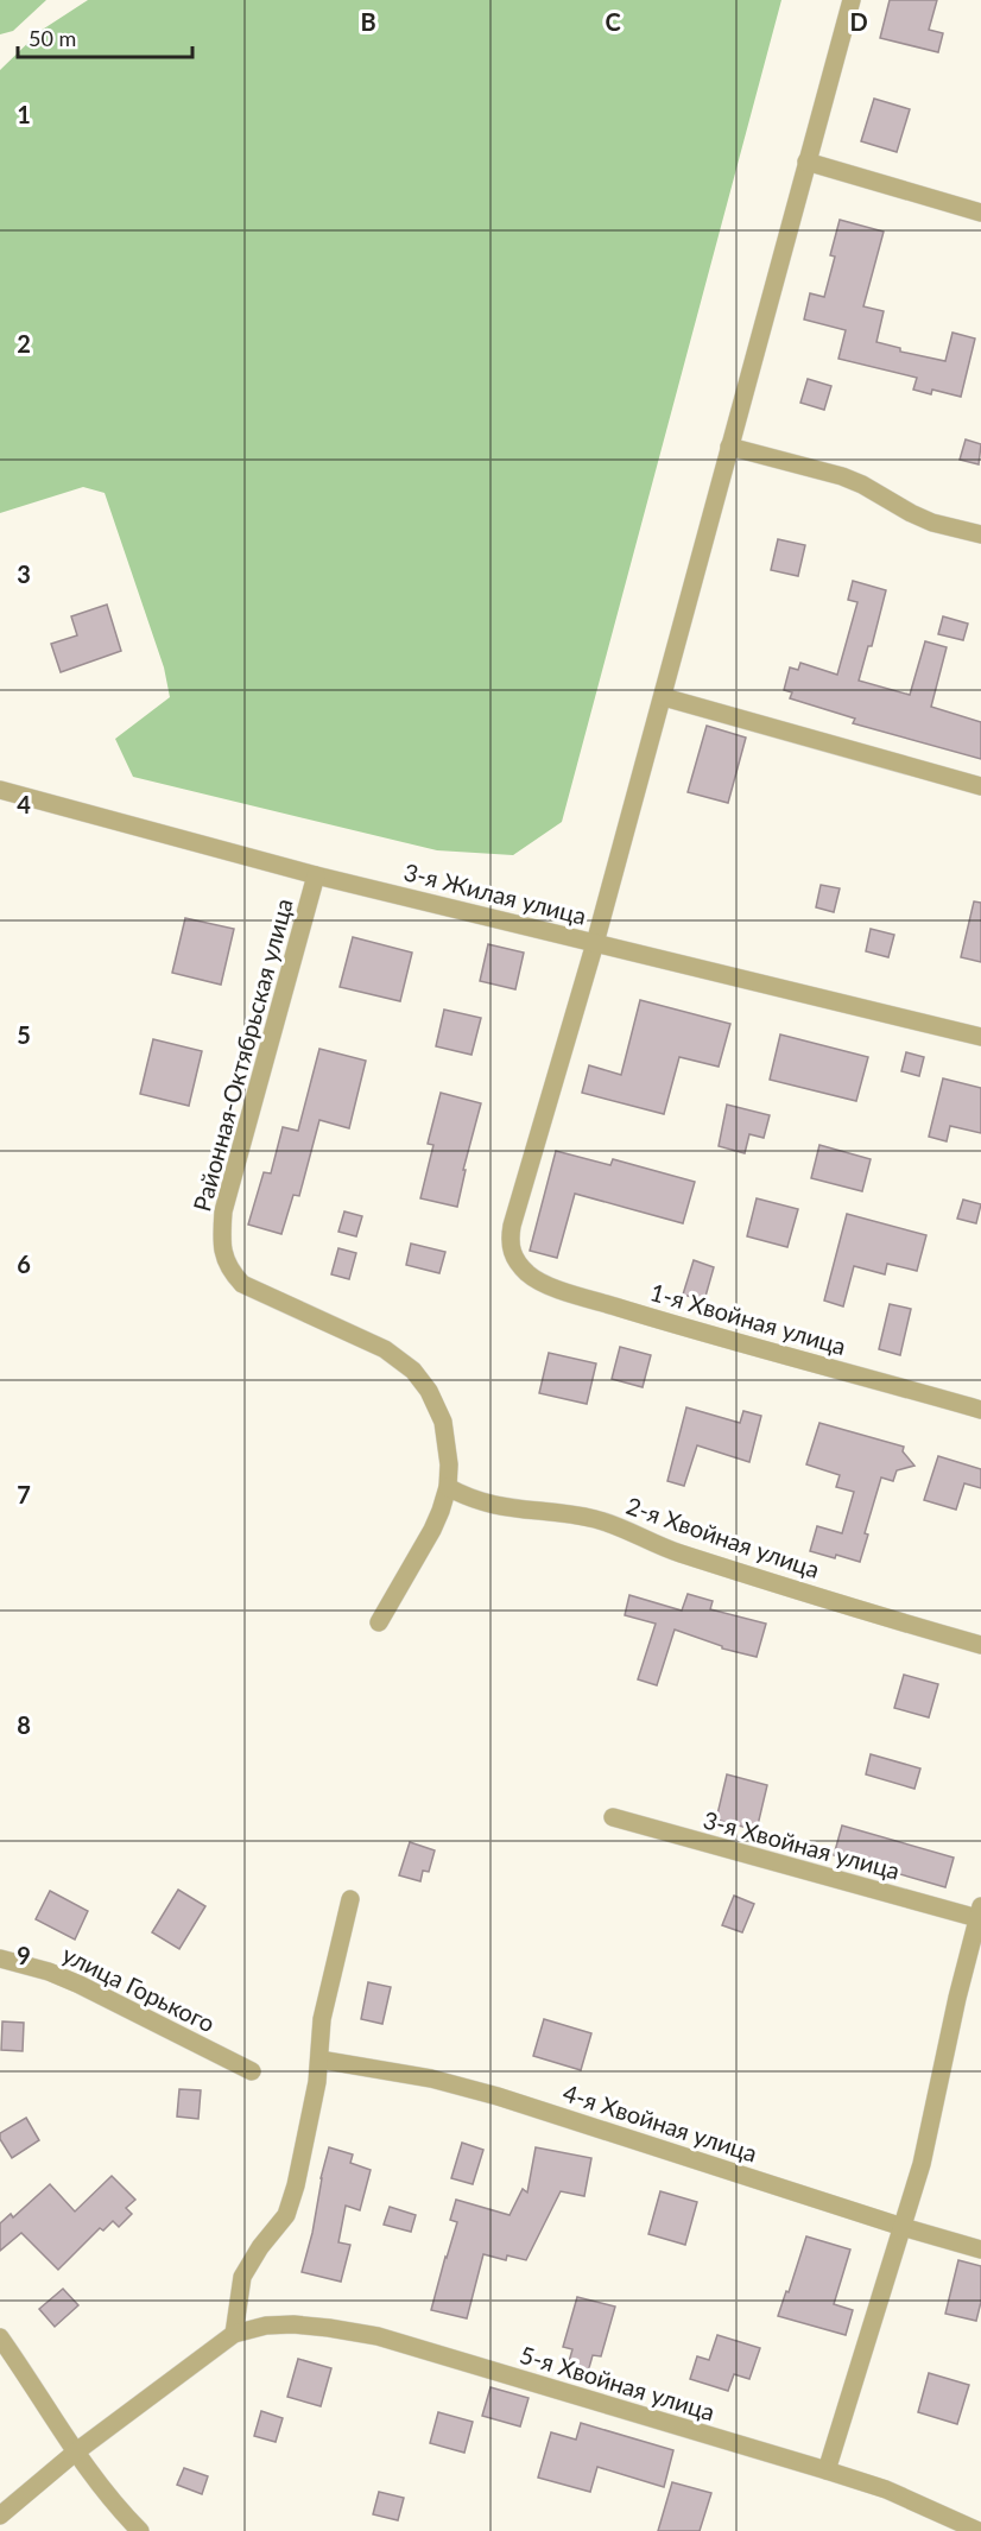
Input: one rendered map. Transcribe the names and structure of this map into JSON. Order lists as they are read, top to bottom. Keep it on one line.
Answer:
{"streets":{"street":["3-я Жилая улица","Районная-Октябрьская улица","1-я Хвойная улица","2-я Хвойная улица","3-я Хвойная улица","улица Горького","4-я Хвойная улица","5-я Хвойная улица"]},"crossings":[["3-я Жилая улица","Районная-Октябрьская улица"],["3-я Жилая улица","1-я Хвойная улица"],["Районная-Октябрьская улица","2-я Хвойная улица"]],"scale_bar":"50 m","grid":{"columns":["B","C","D"],"rows":["1","2","3","4","5","6","7","8","9"]}}
